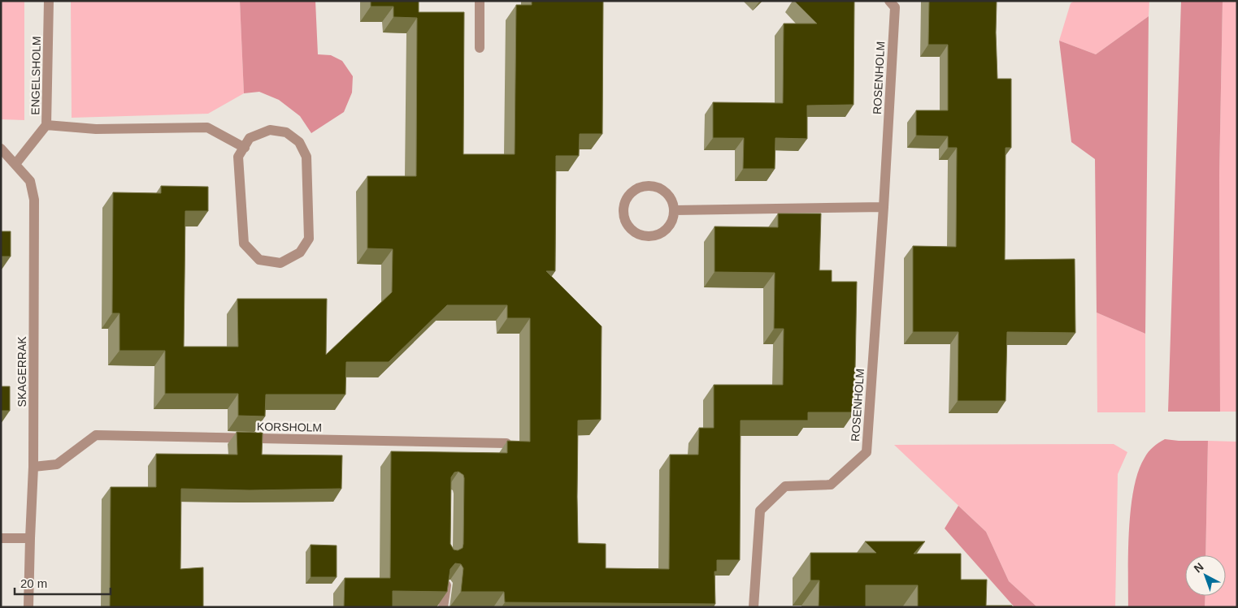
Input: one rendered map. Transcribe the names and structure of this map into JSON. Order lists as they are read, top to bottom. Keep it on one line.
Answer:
{"streets":{"street":["ENGELSHOLM","ROSENHOLM","SKAGERRAK","KORSHOLM"]},"crossings":[["ENGELSHOLM","SKAGERRAK"],["SKAGERRAK","KORSHOLM"]],"scale_bar":"20 m","north":"top left"}
